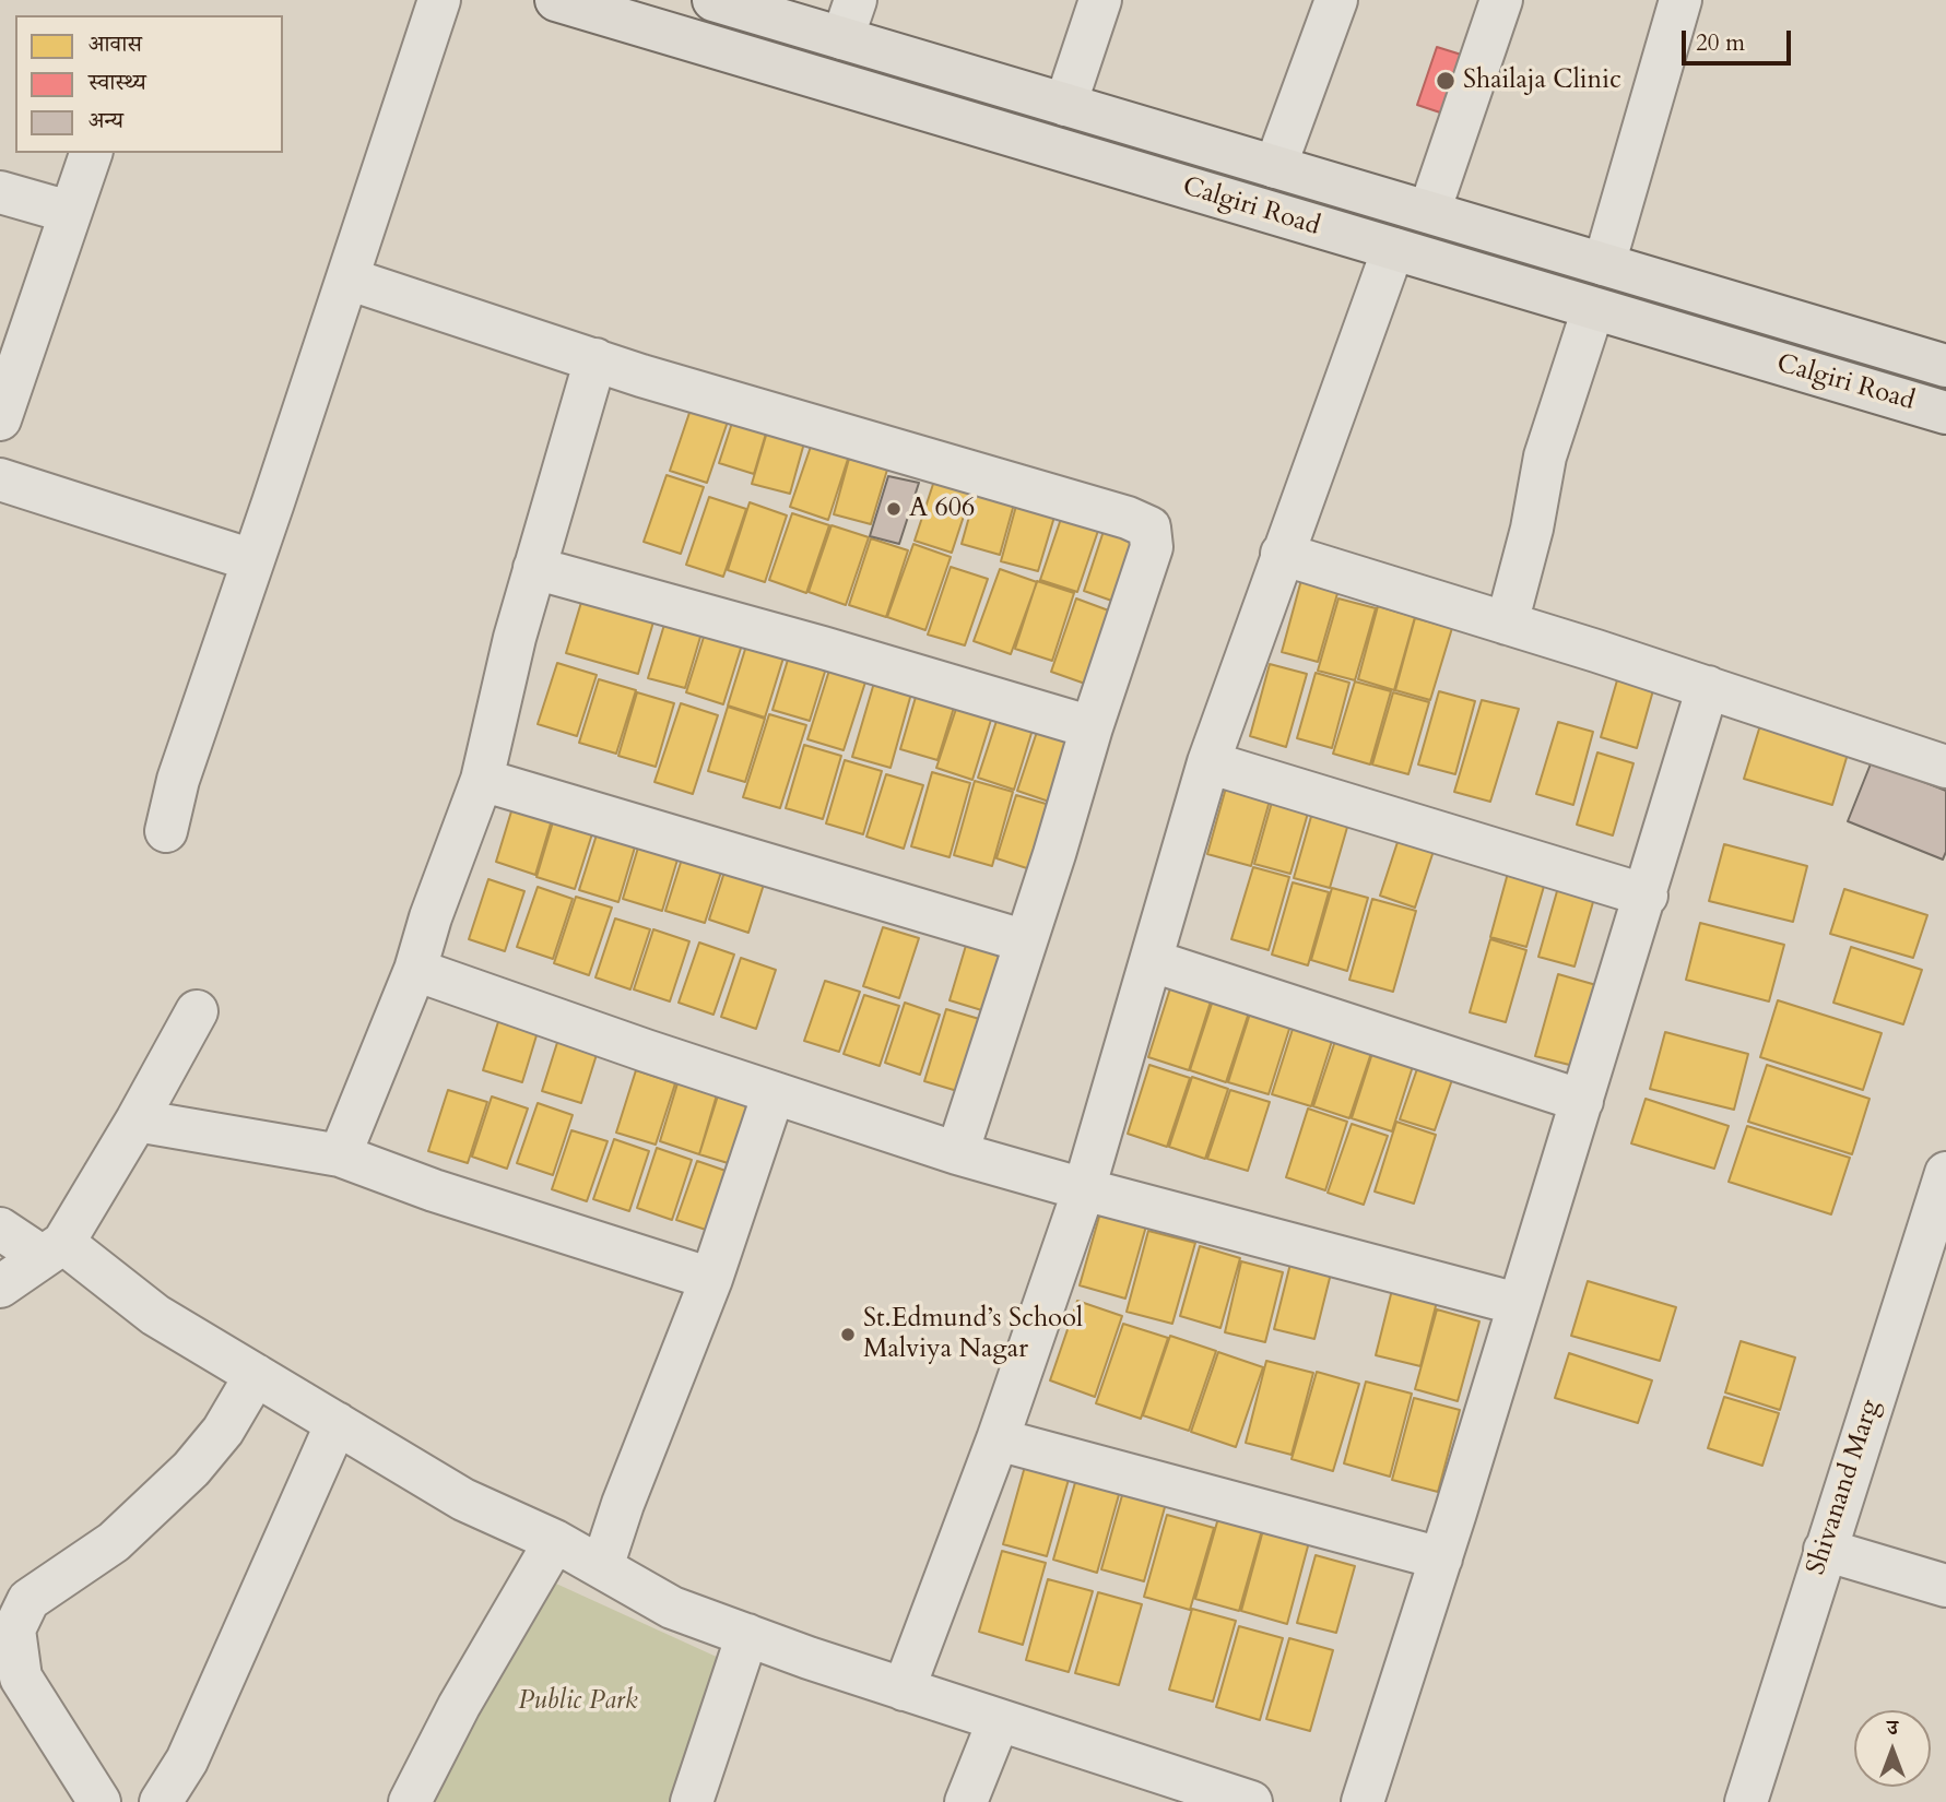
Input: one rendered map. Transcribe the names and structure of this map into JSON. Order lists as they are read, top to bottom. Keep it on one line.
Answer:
{"streets":{"main road":["Calgiri Road"],"street":["Shivanand Marg"]},"parks":["Public Park"],"places":["Shailaja Clinic","A 606","St.Edmund’s School Malviya Nagar"],"legend":["आवास","स्वास्थ्य","अन्य"],"scale_bar":"20 m","north":"top"}
